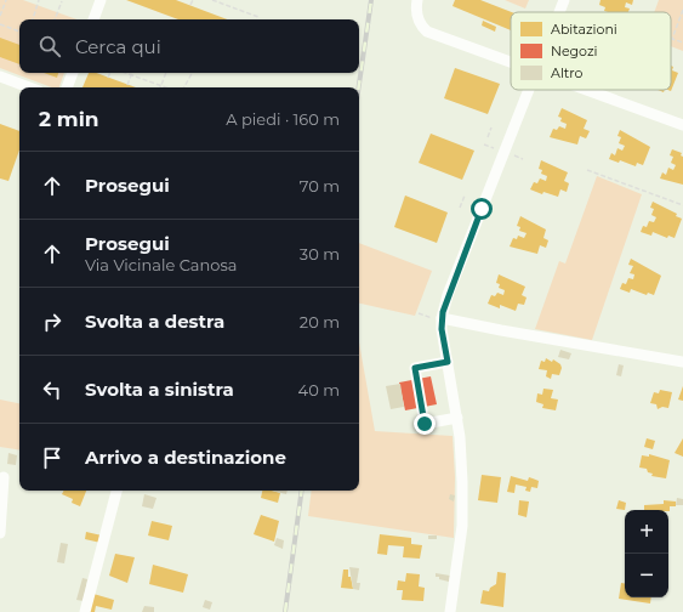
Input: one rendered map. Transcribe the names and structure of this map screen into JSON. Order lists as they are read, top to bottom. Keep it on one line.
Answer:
{"legend":["Abitazioni","Negozi","Altro"],"page":{"search":"Cerca qui","heading":["2 min","A piedi · 160 m"],"list":[["Prosegui","70 m"],["Prosegui","Via Vicinale Canosa","30 m"],["Svolta a destra","20 m"],["Svolta a sinistra","40 m"],"Arrivo a destinazione"],"map_buttons":["+","−"]}}
